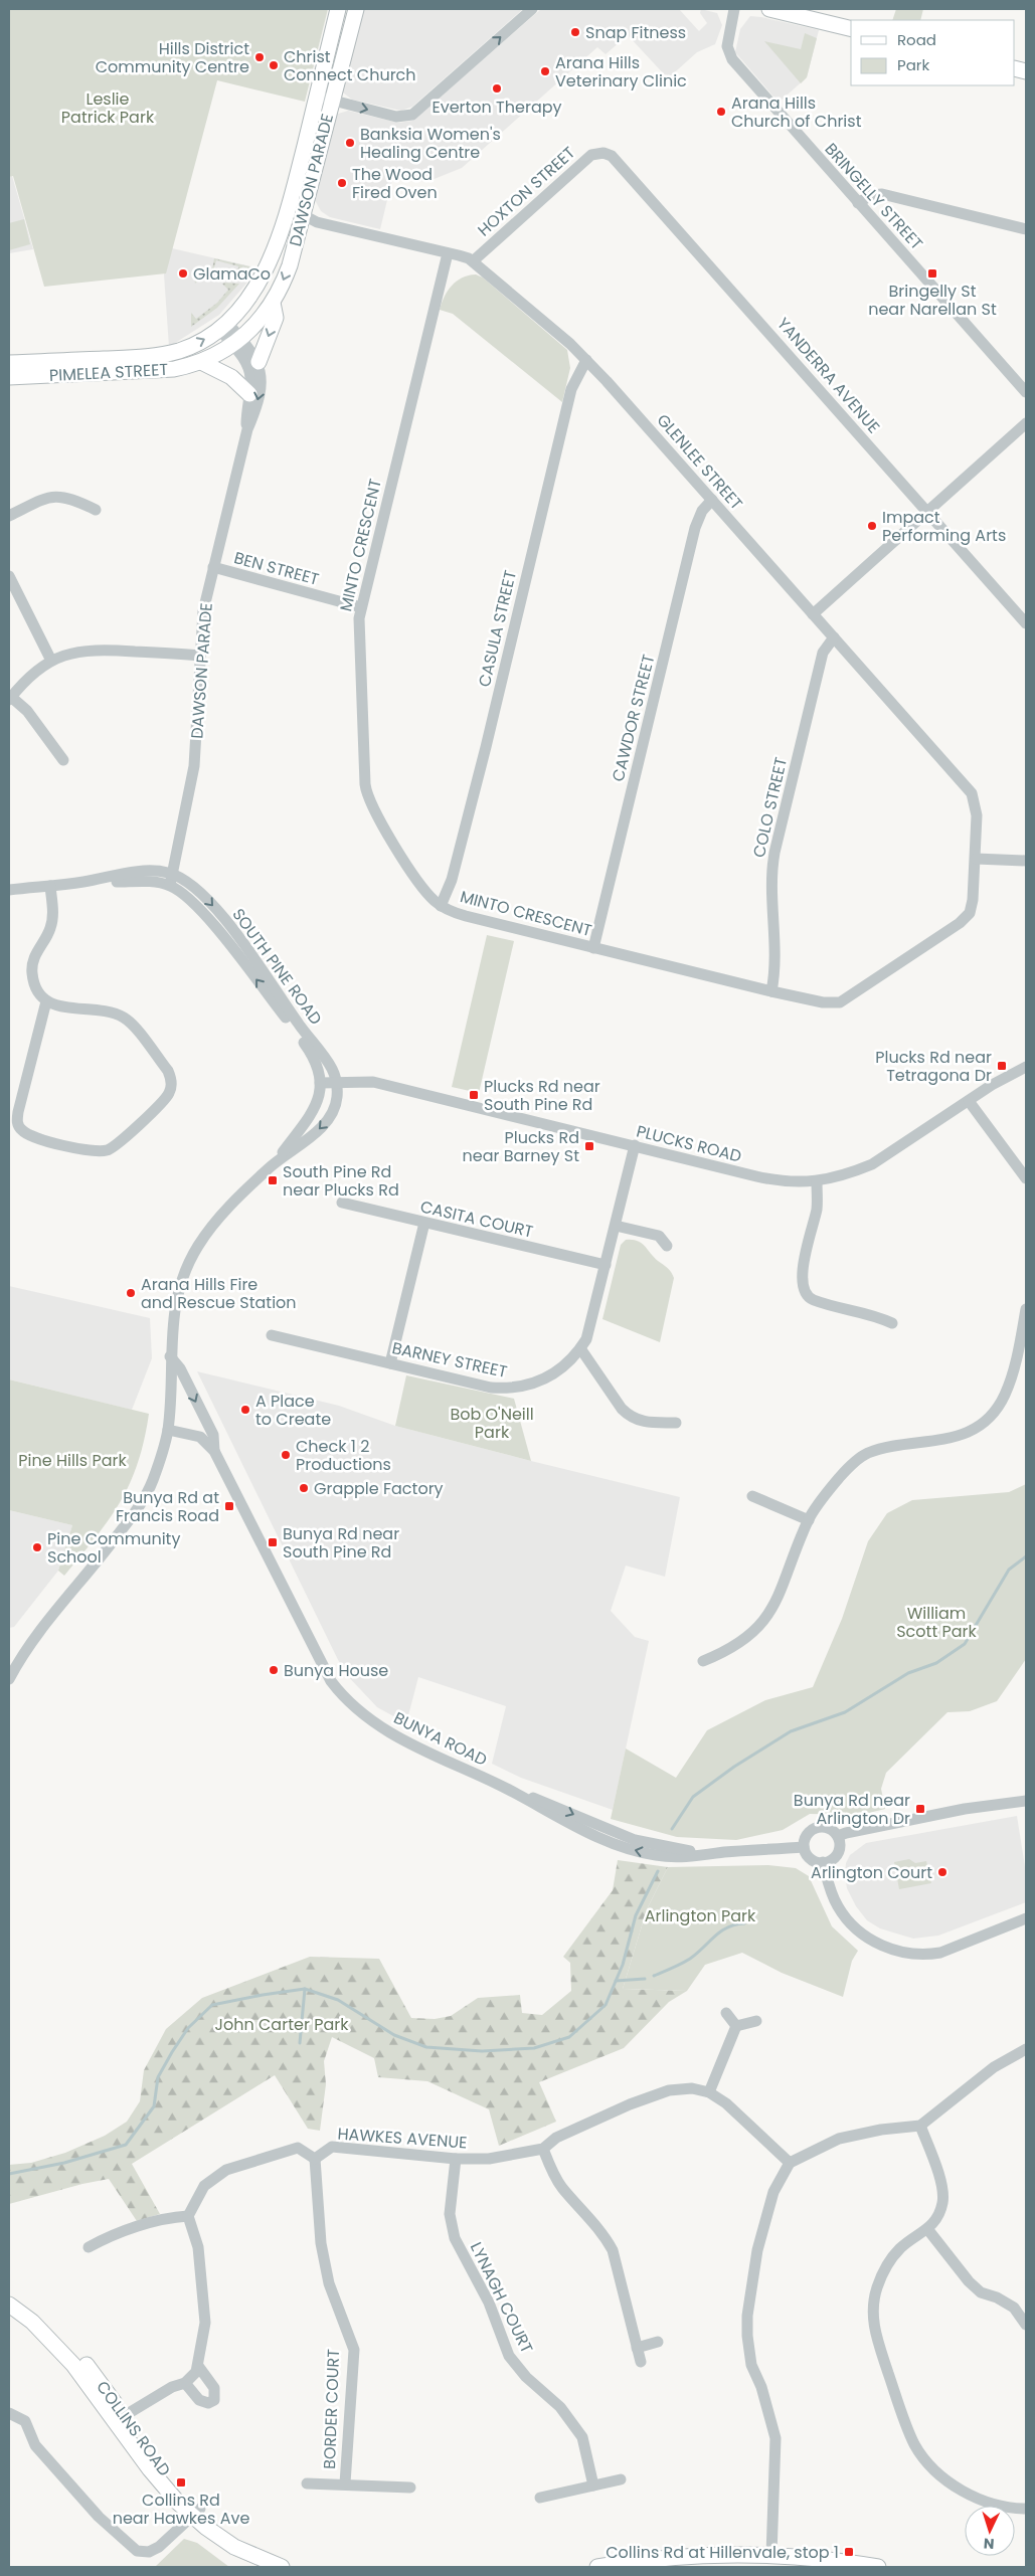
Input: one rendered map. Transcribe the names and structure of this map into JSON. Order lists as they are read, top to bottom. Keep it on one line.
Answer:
{"streets":{"main road":["DAWSON PARADE","PIMELEA STREET","COLLINS ROAD"],"street":["HOXTON STREET","BRINGELLY STREET","YANDERRA AVENUE","GLENLEE STREET","MINTO CRESCENT","BEN STREET","CASULA STREET","CAWDOR STREET","COLO STREET","SOUTH PINE ROAD","PLUCKS ROAD","CASITA COURT","BARNEY STREET","BUNYA ROAD","HAWKES AVENUE","LYNAGH COURT","BORDER COURT"]},"crossings":[["DAWSON PARADE","PIMELEA STREET"],["DAWSON PARADE","GLENLEE STREET"],["DAWSON PARADE","BEN STREET"],["DAWSON PARADE","SOUTH PINE ROAD"],["HOXTON STREET","YANDERRA AVENUE"],["HOXTON STREET","GLENLEE STREET"],["GLENLEE STREET","MINTO CRESCENT"],["GLENLEE STREET","CASULA STREET"],["GLENLEE STREET","CAWDOR STREET"],["GLENLEE STREET","COLO STREET"],["MINTO CRESCENT","BEN STREET"],["MINTO CRESCENT","CASULA STREET"],["MINTO CRESCENT","CAWDOR STREET"],["MINTO CRESCENT","COLO STREET"],["SOUTH PINE ROAD","PLUCKS ROAD"],["SOUTH PINE ROAD","BUNYA ROAD"],["PLUCKS ROAD","BARNEY STREET"],["CASITA COURT","BARNEY STREET"],["HAWKES AVENUE","LYNAGH COURT"],["HAWKES AVENUE","BORDER COURT"]],"parks":["Leslie Patrick Park","Bob O'Neill Park","Pine Hills Park","William Scott Park","Arlington Park","John Carter Park"],"places":{"other":["Snap Fitness","Hills District Community Centre","Christ Connect Church","Arana Hills Veterinary Clinic","Everton Therapy","Arana Hills Church of Christ","Banksia Women's Healing Centre","The Wood Fired Oven","GlamaCo","Impact Performing Arts","Arana Hills Fire and Rescue Station","A Place to Create","Check 1 2 Productions","Grapple Factory","Pine Community School","Bunya House","Arlington Court"],"transit":["Bringelly St near Narellan St","Plucks Rd near Tetragona Dr","Plucks Rd near South Pine Rd","Plucks Rd near Barney St","South Pine Rd near Plucks Rd","Bunya Rd at Francis Road","Bunya Rd near South Pine Rd","Bunya Rd near Arlington Dr","Collins Rd near Hawkes Ave","Collins Rd at Hillenvale, stop 1"]},"legend":["Road","Park"],"north":"bottom"}
